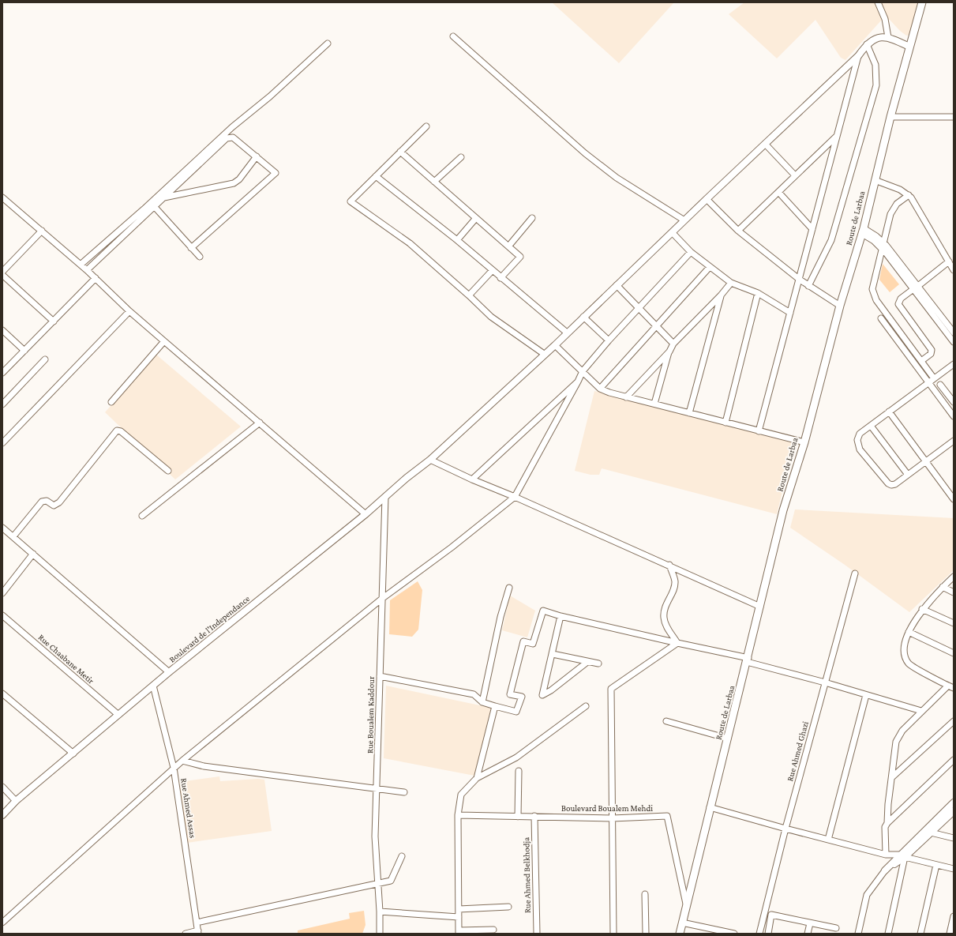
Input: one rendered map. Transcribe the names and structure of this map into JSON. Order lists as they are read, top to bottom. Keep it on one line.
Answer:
{"streets":{"main road":["Route de Larbaa"],"street":["Boulevard de l'Independance","Rue Chaabane Metir","Rue Boualem Kaddour","Rue Ahmed Ghazi","Rue Ahmed Assas","Boulevard Boualem Mehdi","Rue Ahmed Belkhodja"]},"crossings":[["Route de Larbaa","Boulevard Boualem Mehdi"],["Boulevard de l'Independance","Rue Chaabane Metir"],["Boulevard de l'Independance","Rue Boualem Kaddour"],["Boulevard de l'Independance","Rue Ahmed Assas"],["Boulevard Boualem Mehdi","Rue Ahmed Belkhodja"]]}
